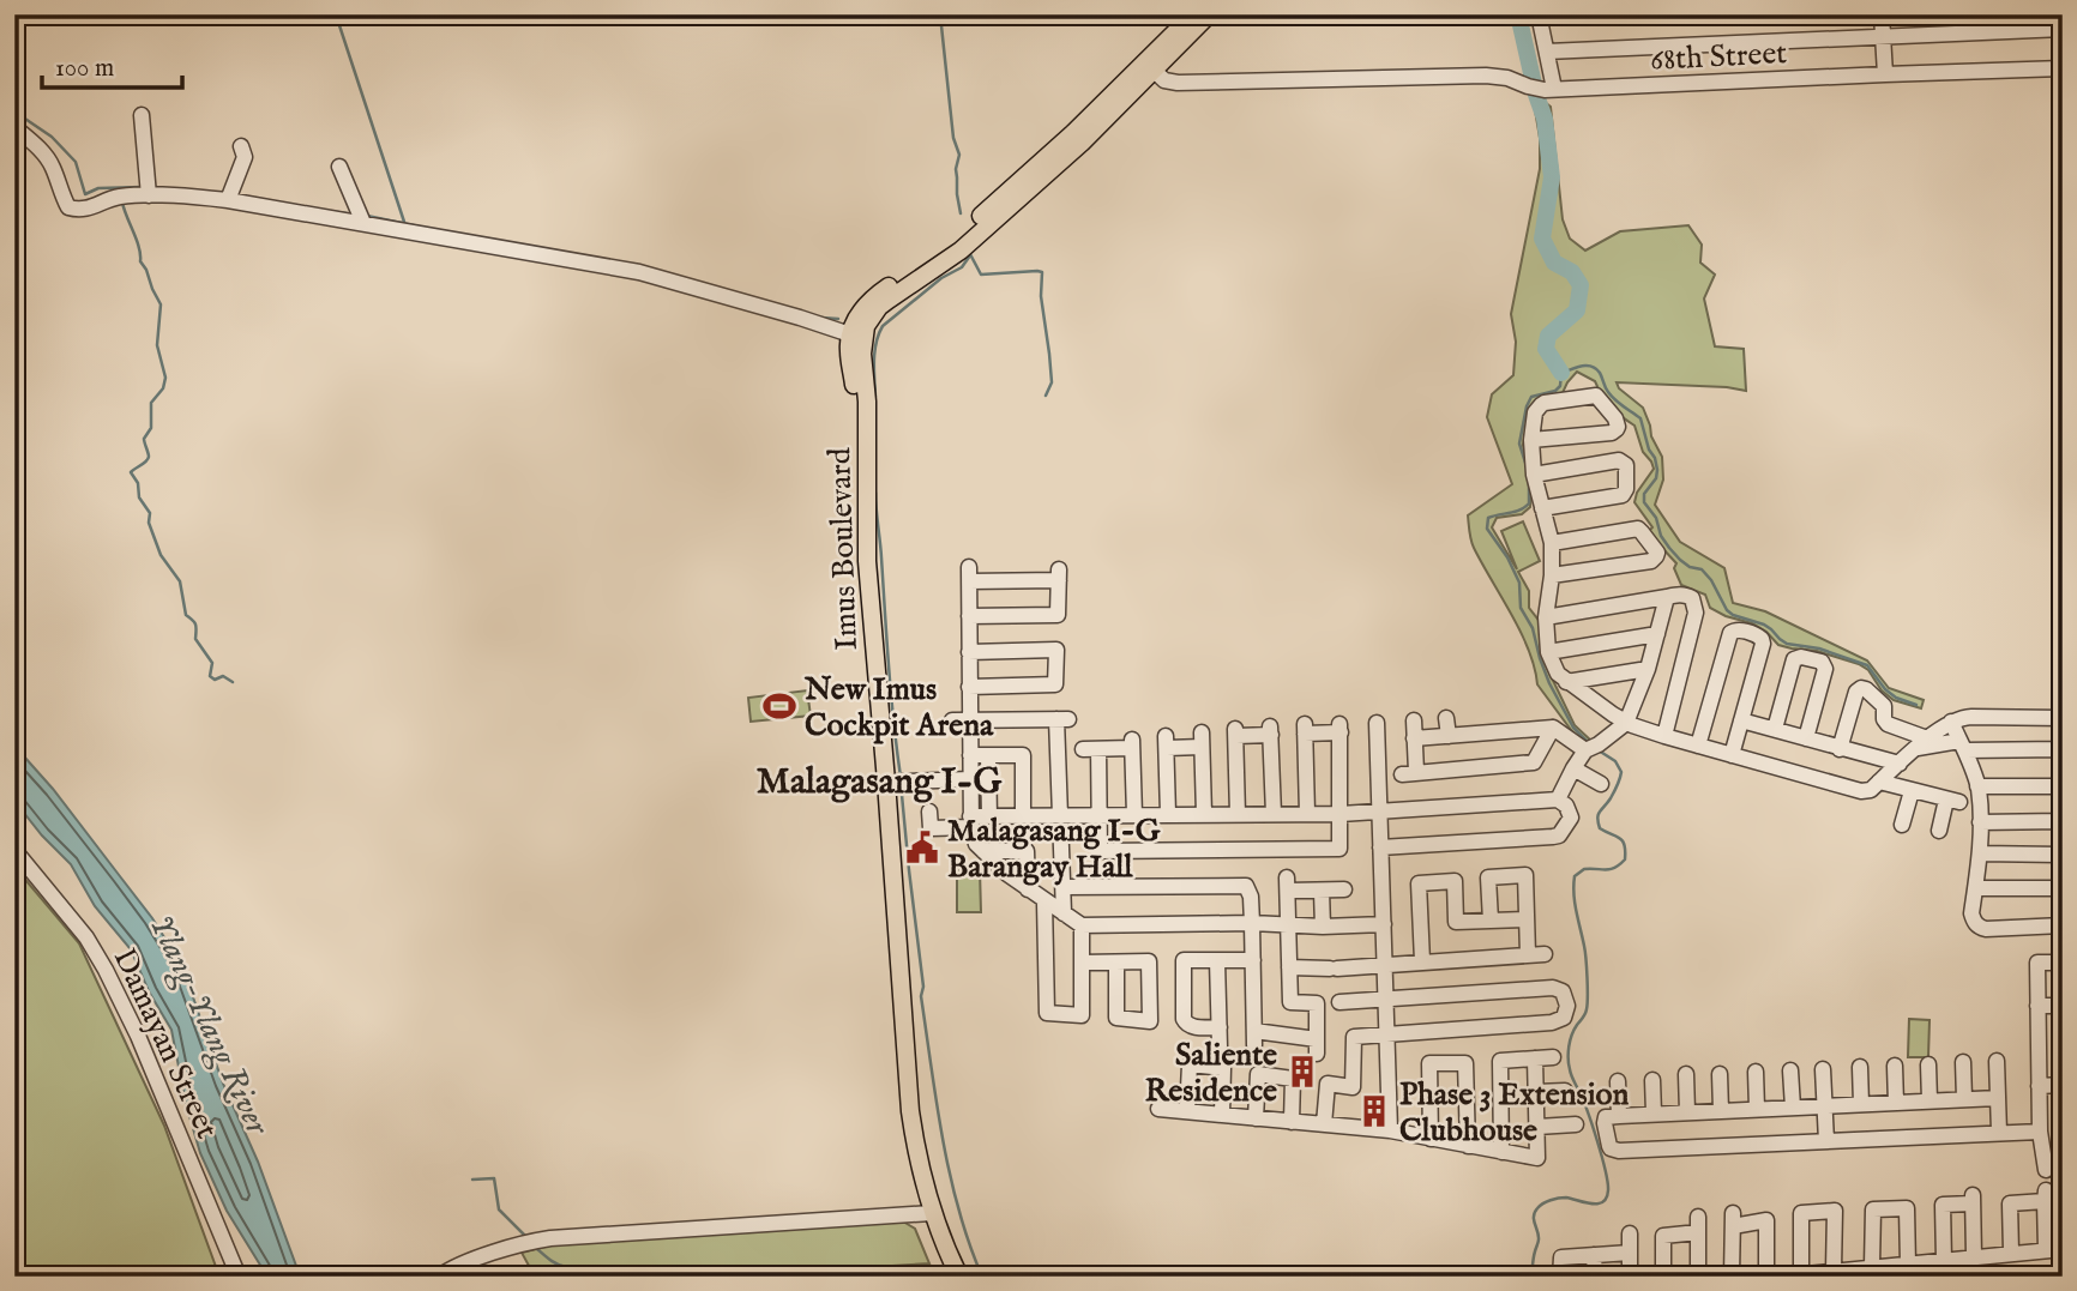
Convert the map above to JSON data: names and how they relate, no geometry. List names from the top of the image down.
{
  "streets": {
    "main road": ["Imus Boulevard"],
    "street": ["68th Street", "Damayan Street"]
  },
  "districts": ["Malagasang I-G"],
  "water": ["Ylang-Ylang River"],
  "places": {
    "sports": ["New Imus Cockpit Arena"],
    "public building": ["Malagasang I-G Barangay Hall"],
    "building": ["Saliente Residence", "Phase 3 Extension Clubhouse"]
  },
  "scale_bar": "100 m"
}
